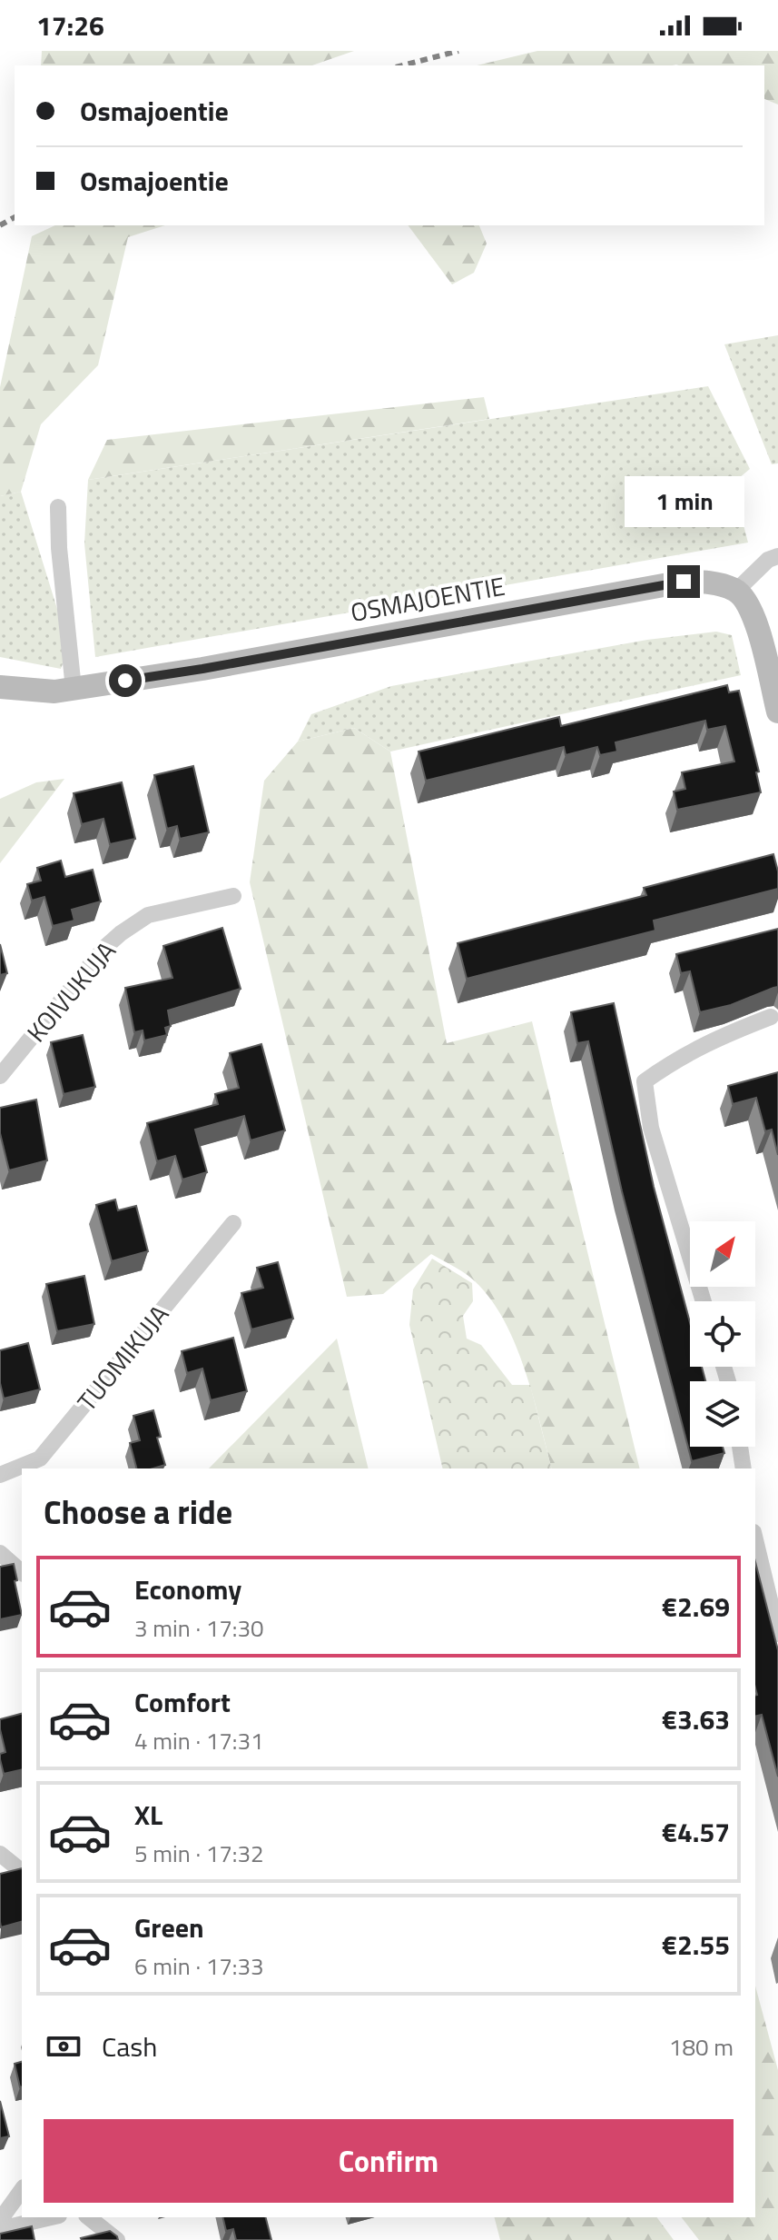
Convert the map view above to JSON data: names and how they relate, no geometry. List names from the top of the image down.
{
  "streets": {
    "street": ["OSMAJOENTIE", "KOIVUKUJA", "TUOMIKUJA"]
  },
  "north": "top right",
  "page": {
    "status": "17:26",
    "banner": ["Osmajoentie", "Osmajoentie"],
    "bubble": "1 min",
    "heading": "Choose a ride",
    "list": [
      {
        "name": "Economy",
        "note": "3 min · 17:30",
        "value": "€2.69"
      },
      {
        "name": "Comfort",
        "note": "4 min · 17:31",
        "value": "€3.63"
      },
      {
        "name": "XL",
        "note": "5 min · 17:32",
        "value": "€4.57"
      },
      {
        "name": "Green",
        "note": "6 min · 17:33",
        "value": "€2.55"
      }
    ],
    "pay": ["Cash", "180 m"],
    "buttons": "Confirm"
  }
}
